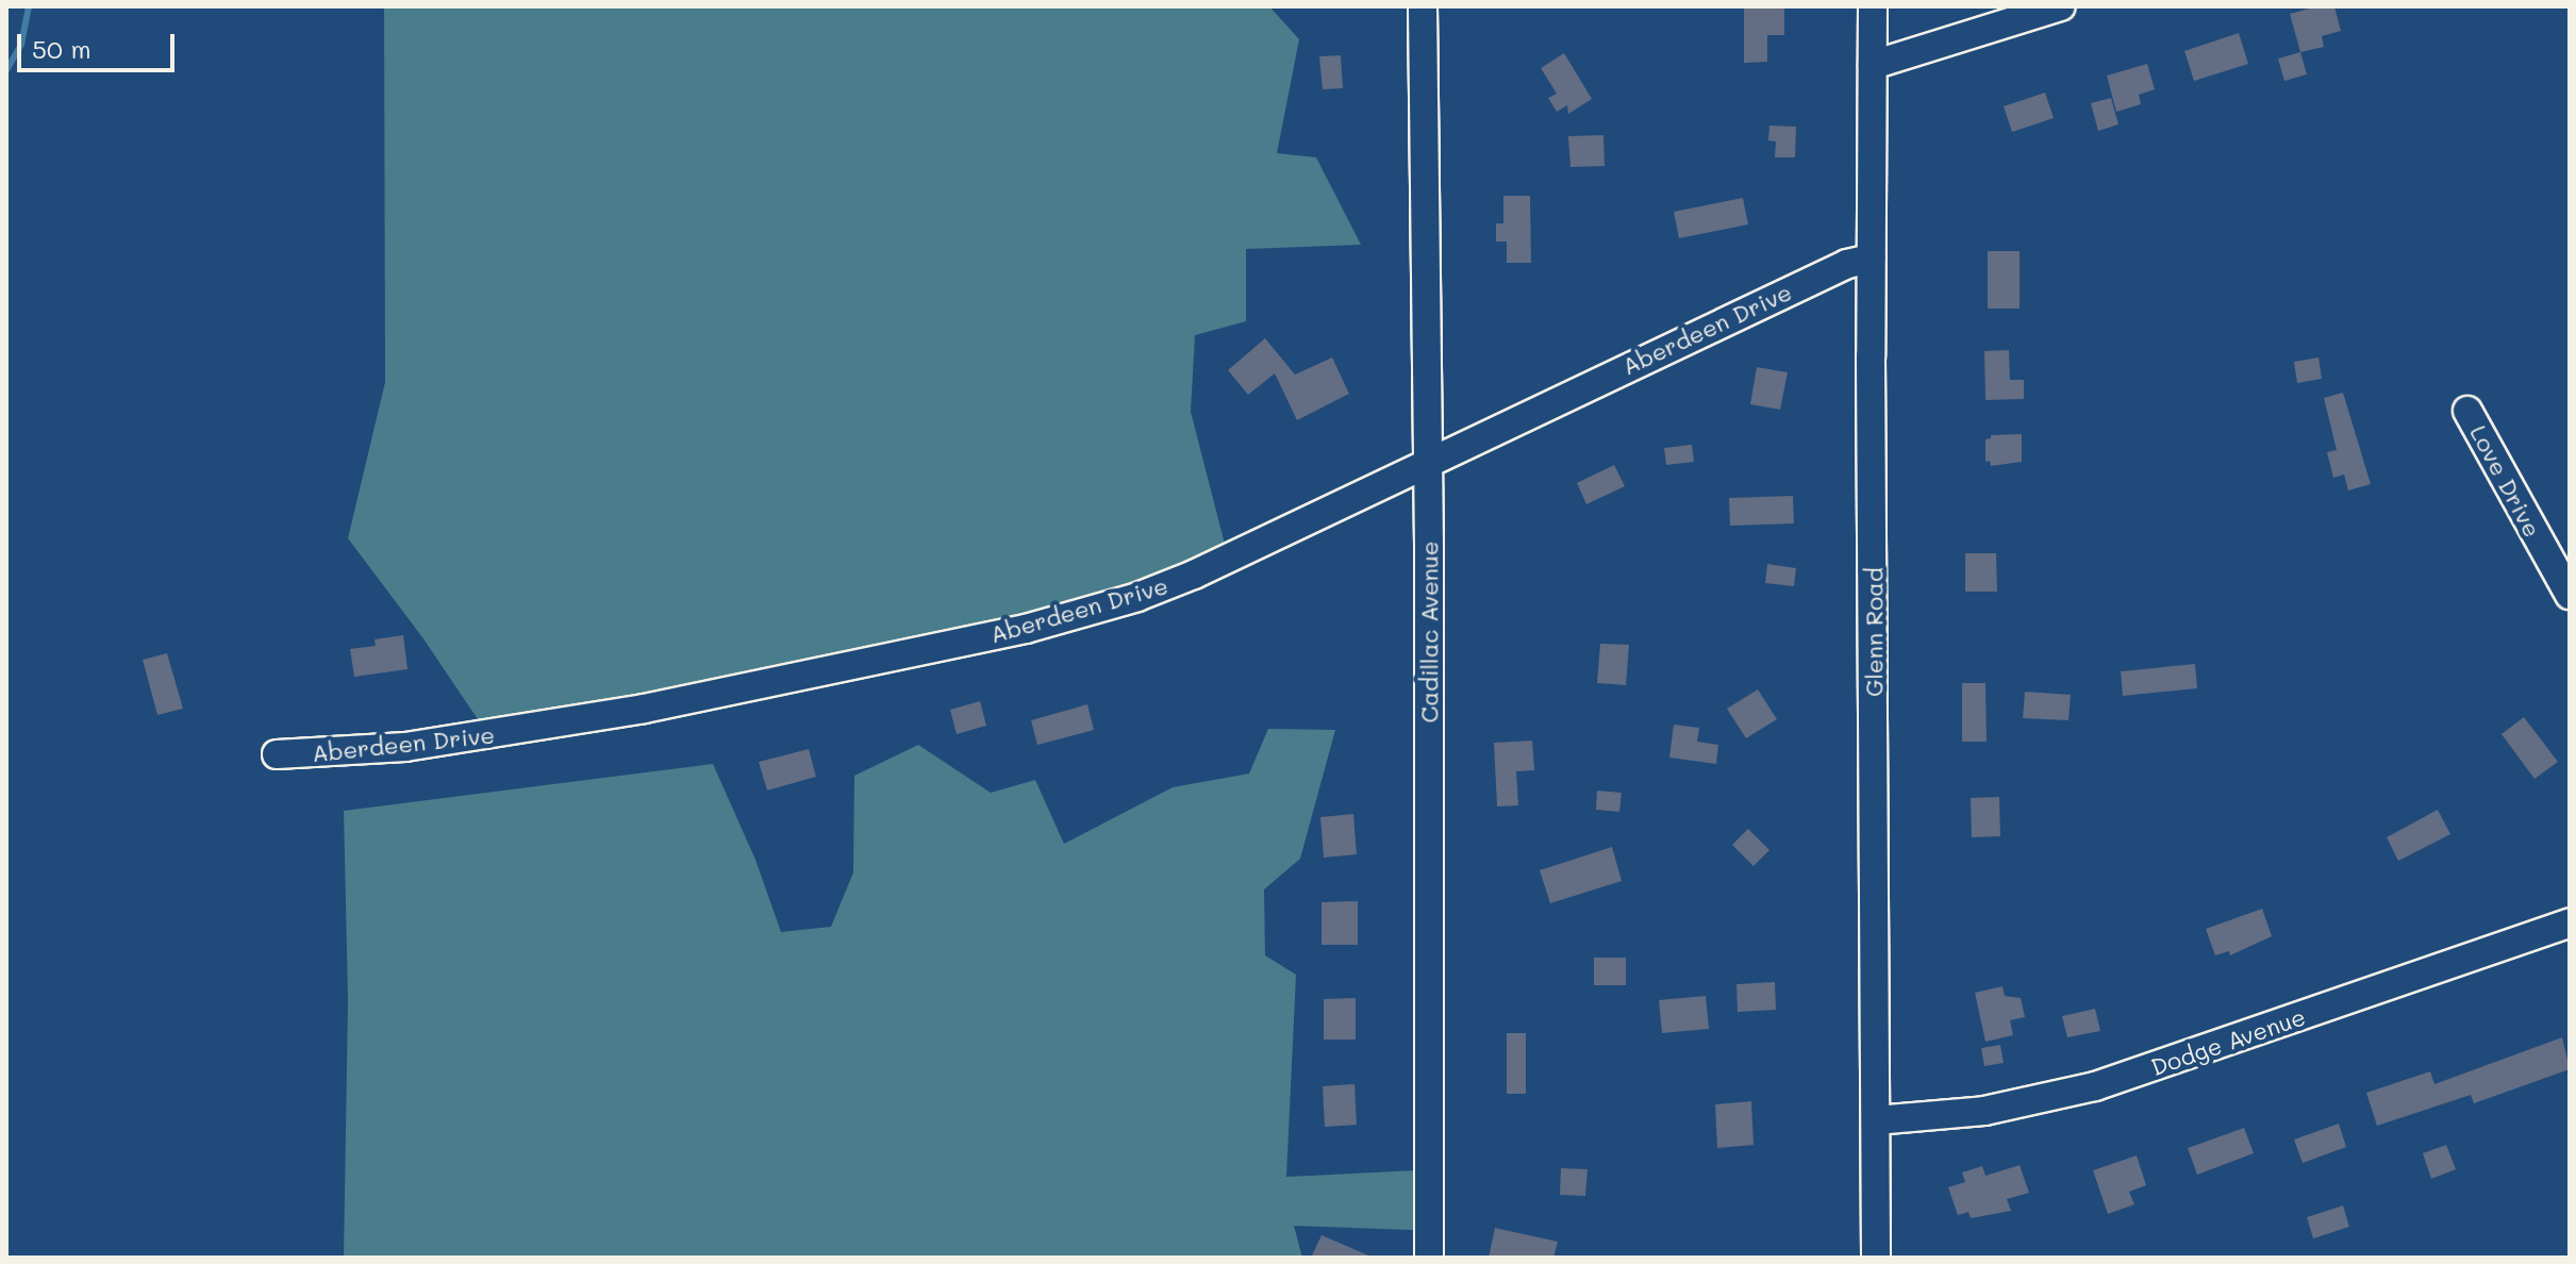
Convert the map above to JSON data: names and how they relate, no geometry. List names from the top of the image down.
{
  "streets": {
    "street": [
      "Aberdeen Drive",
      "Love Drive",
      "Cadillac Avenue",
      "Glenn Road",
      "Dodge Avenue"
    ]
  },
  "crossings": [
    ["Aberdeen Drive", "Cadillac Avenue"],
    ["Aberdeen Drive", "Glenn Road"],
    ["Glenn Road", "Dodge Avenue"]
  ],
  "scale_bar": "50 m"
}
